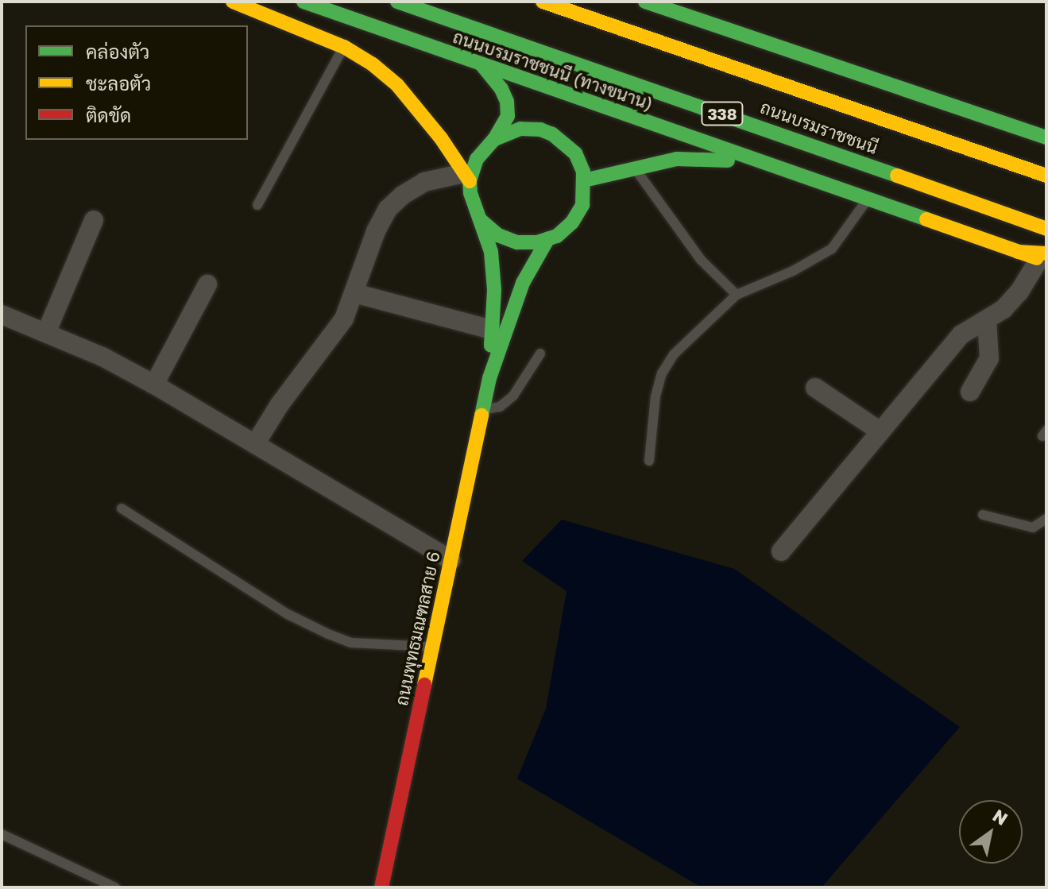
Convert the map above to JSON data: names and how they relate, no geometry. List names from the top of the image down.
{
  "streets": {
    "main road": [
      "ถนนบรมราชชนนี (ทางขนาน)",
      "338",
      "ถนนบรมราชชนนี",
      "ถนนพุทธมณฑลสาย 6"
    ]
  },
  "legend": ["คล่องตัว", "ชะลอตัว", "ติดขัด"],
  "north": "top right"
}
